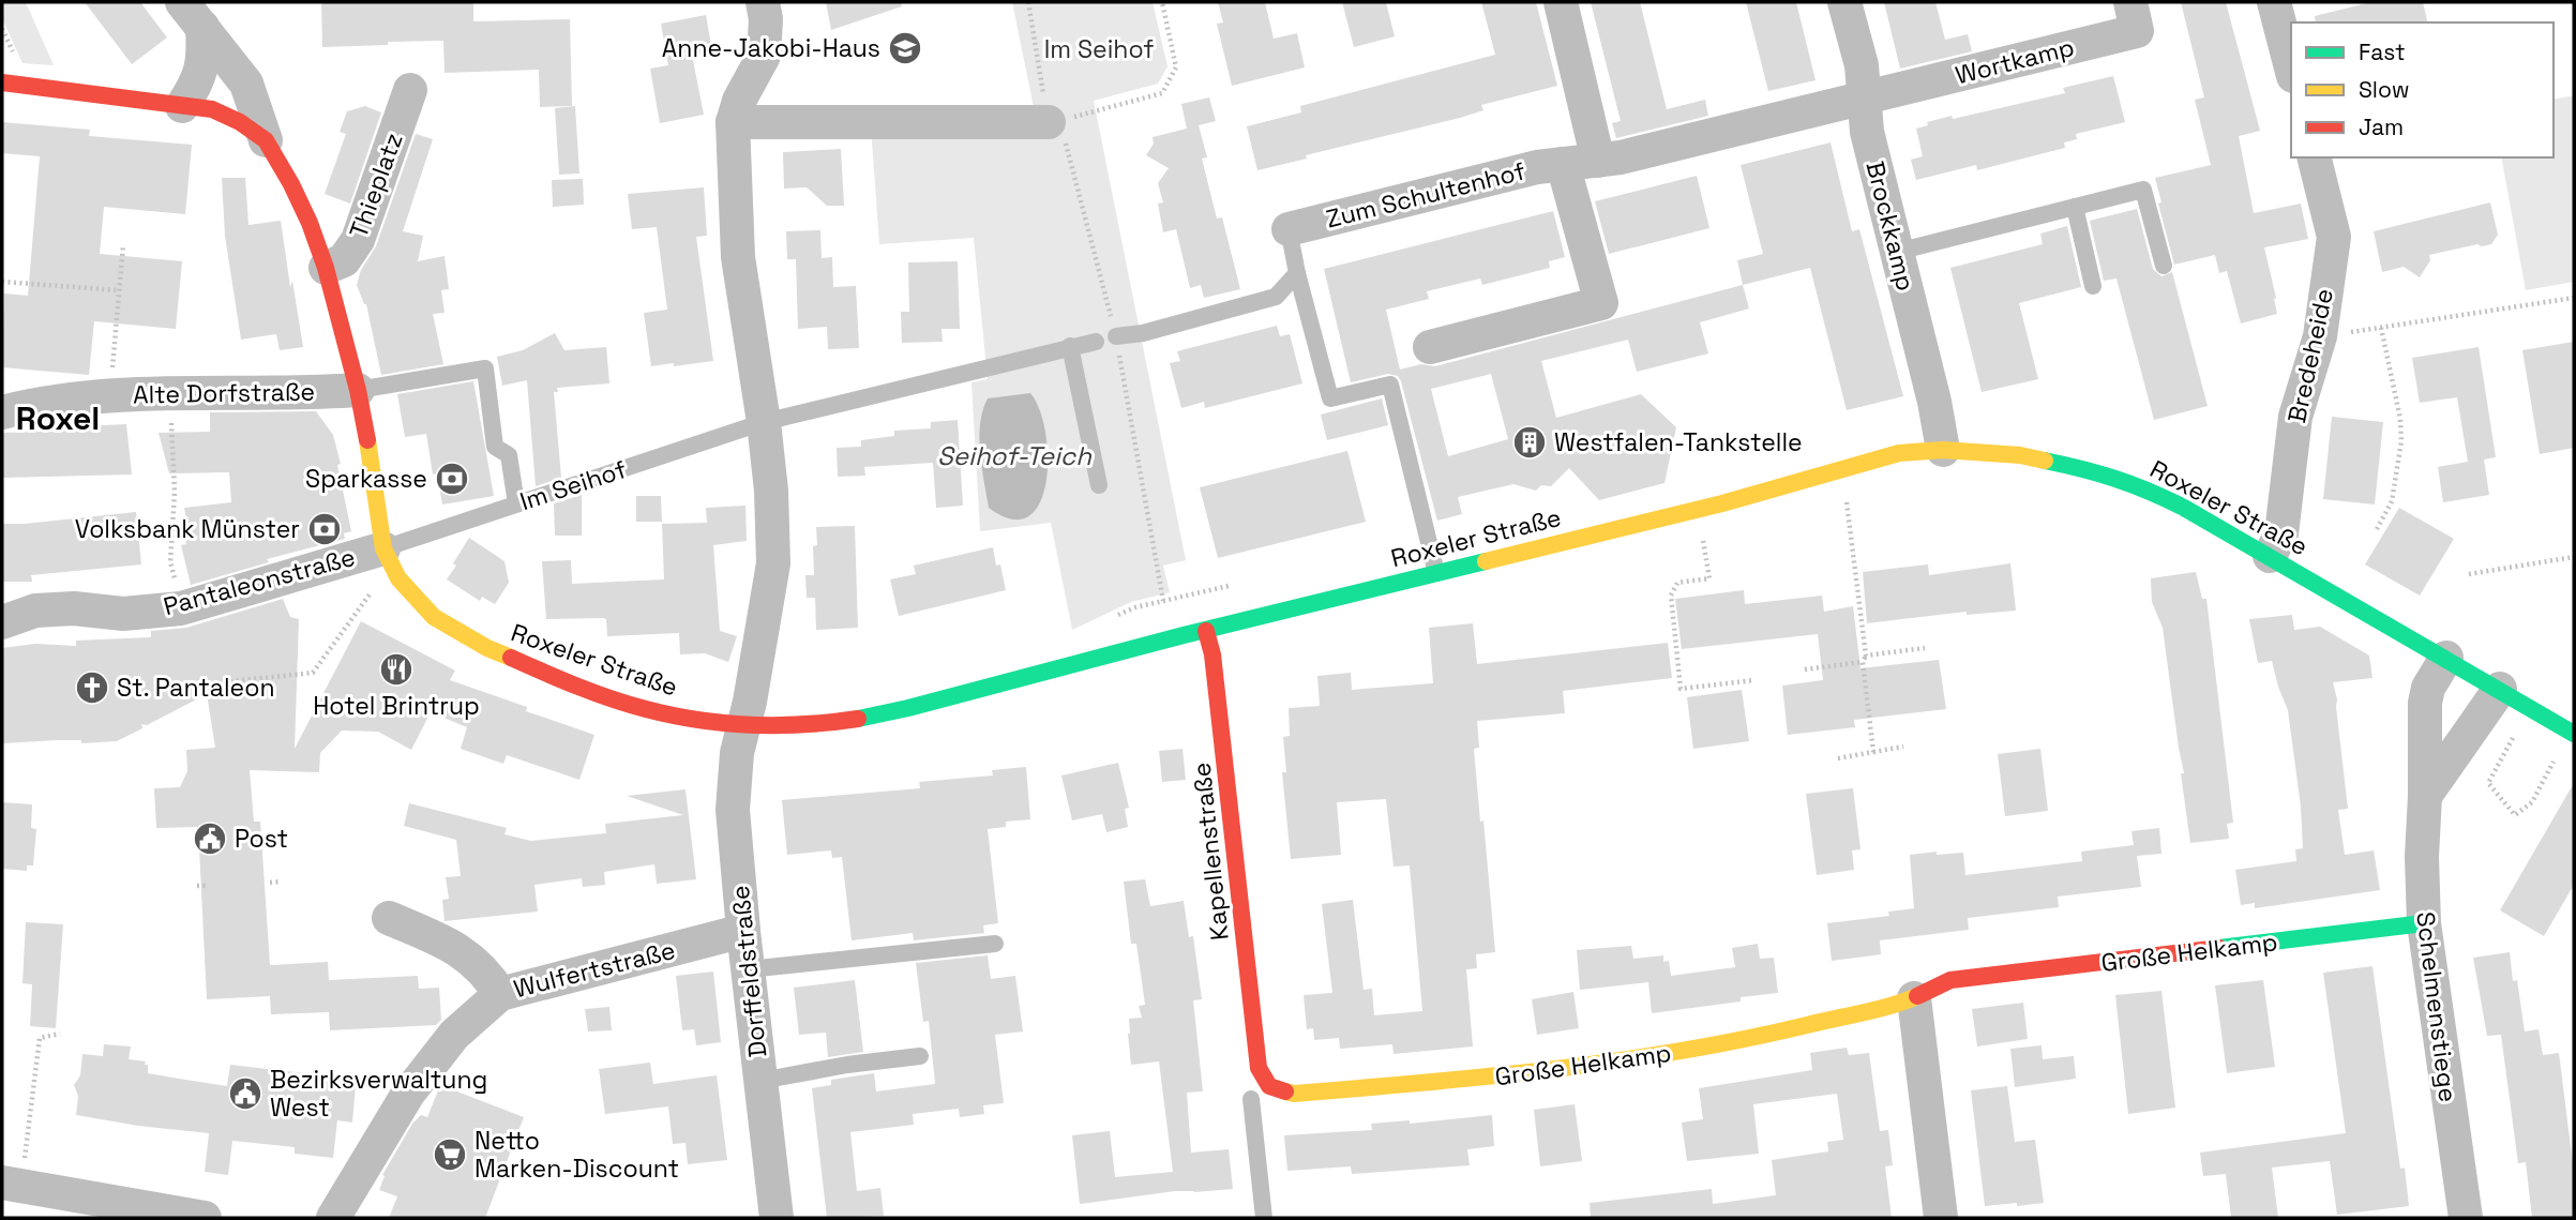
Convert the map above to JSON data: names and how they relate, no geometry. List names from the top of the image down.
{
  "streets": {
    "main road": ["Roxeler Straße", "Kapellenstraße", "Große Helkamp"],
    "street": [
      "Wortkamp",
      "Thieplatz",
      "Zum Schultenhof",
      "Brockkamp",
      "Bredeheide",
      "Alte Dorfstraße",
      "Pantaleonstraße",
      "Wulfertstraße",
      "Dorffeldstraße",
      "Schelmenstiege"
    ],
    "lane": ["Im Seihof"]
  },
  "crossings": [
    ["Wortkamp", "Zum Schultenhof"],
    ["Wortkamp", "Brockkamp"],
    ["Zum Schultenhof", "Brockkamp"],
    ["Brockkamp", "Roxeler Straße"],
    ["Bredeheide", "Roxeler Straße"],
    ["Im Seihof", "Roxeler Straße"],
    ["Im Seihof", "Pantaleonstraße"],
    ["Roxeler Straße", "Pantaleonstraße"],
    ["Roxeler Straße", "Kapellenstraße"],
    ["Roxeler Straße", "Dorffeldstraße"],
    ["Roxeler Straße", "Schelmenstiege"],
    ["Kapellenstraße", "Große Helkamp"],
    ["Große Helkamp", "Schelmenstiege"],
    ["Wulfertstraße", "Dorffeldstraße"]
  ],
  "districts": ["Roxel"],
  "water": ["Seihof-Teich"],
  "parks": ["Im Seihof"],
  "places": {
    "school or university": ["Anne-Jakobi-Haus"],
    "building": ["Westfalen-Tankstelle"],
    "bank": ["Sparkasse", "Volksbank Münster"],
    "restaurant": ["Hotel Brintrup"],
    "church": ["St. Pantaleon"],
    "public building": ["Post", "Bezirksverwaltung West"],
    "supermarket": ["Netto Marken-Discount"]
  },
  "legend": ["Fast", "Slow", "Jam"]
}
